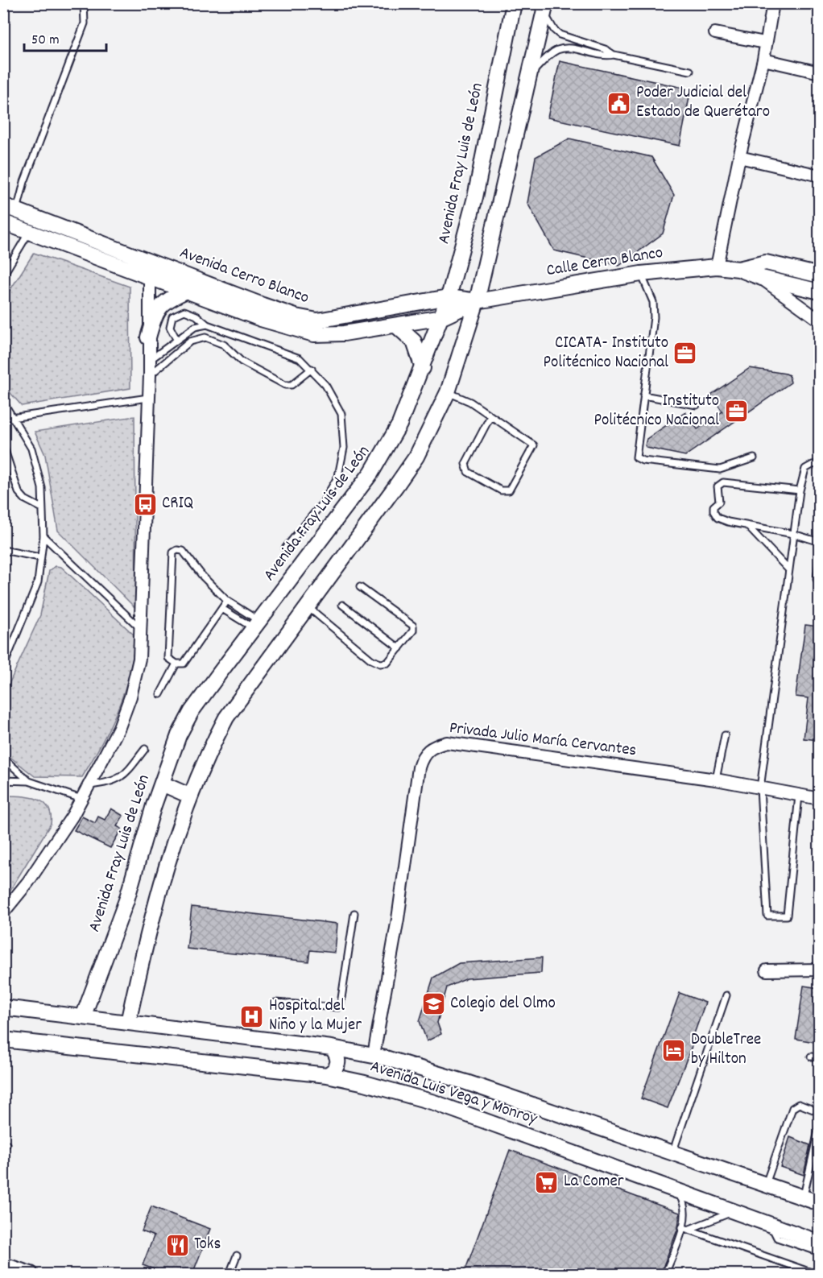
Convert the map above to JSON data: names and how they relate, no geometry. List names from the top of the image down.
{
  "streets": {
    "main road": [
      "Avenida Fray Luis de León",
      "Calle Cerro Blanco",
      "Avenida Cerro Blanco",
      "Avenida Luis Vega y Monroy"
    ],
    "street": ["Privada Julio María Cervantes"]
  },
  "crossings": [
    ["Avenida Fray Luis de León", "Avenida Cerro Blanco"],
    ["Avenida Fray Luis de León", "Avenida Luis Vega y Monroy"],
    ["Calle Cerro Blanco", "Avenida Cerro Blanco"],
    ["Privada Julio María Cervantes", "Avenida Luis Vega y Monroy"]
  ],
  "places": {
    "public building": ["Poder Judicial del Estado de Querétaro"],
    "office": ["CICATA- Instituto Politécnico Nacional", "Instituto Politécnico Nacional"],
    "bus stop": ["CRIQ"],
    "school or university": ["Colegio del Olmo"],
    "hospital": ["Hospital del Niño y la Mujer"],
    "hotel": ["DoubleTree by Hilton"],
    "supermarket": ["La Comer"],
    "restaurant": ["Toks"]
  },
  "scale_bar": "50 m"
}
